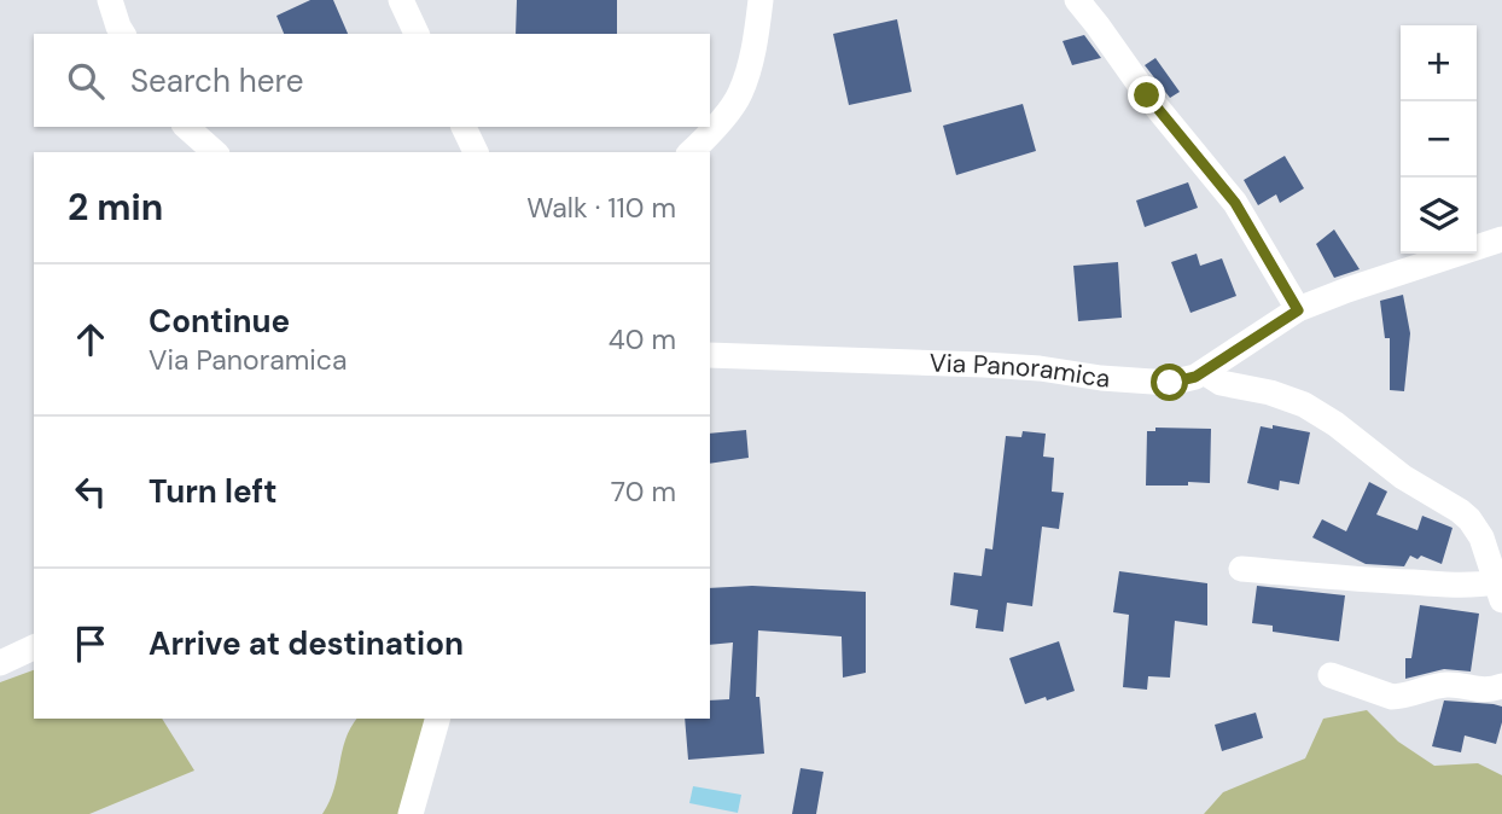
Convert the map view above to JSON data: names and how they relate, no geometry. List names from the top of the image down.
{
  "streets": {
    "street": ["Via Panoramica"]
  },
  "page": {
    "map_buttons": ["+", "−"],
    "search": "Search here",
    "heading": ["2 min", "Walk · 110 m"],
    "list": [
      ["Continue", "Via Panoramica", "40 m"],
      ["Turn left", "70 m"],
      "Arrive at destination"
    ]
  }
}
